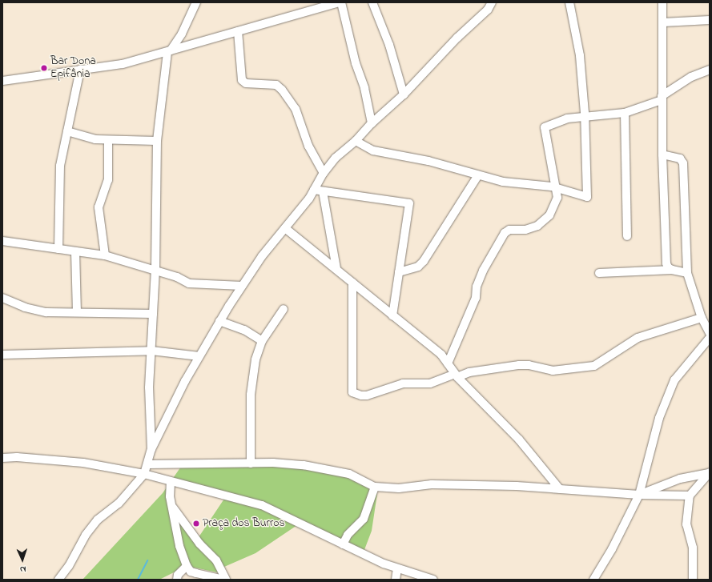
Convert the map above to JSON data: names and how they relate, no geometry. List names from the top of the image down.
{
  "places": ["Bar Dona Epifânia", "Praça dos Burros"],
  "north": "bottom"
}
